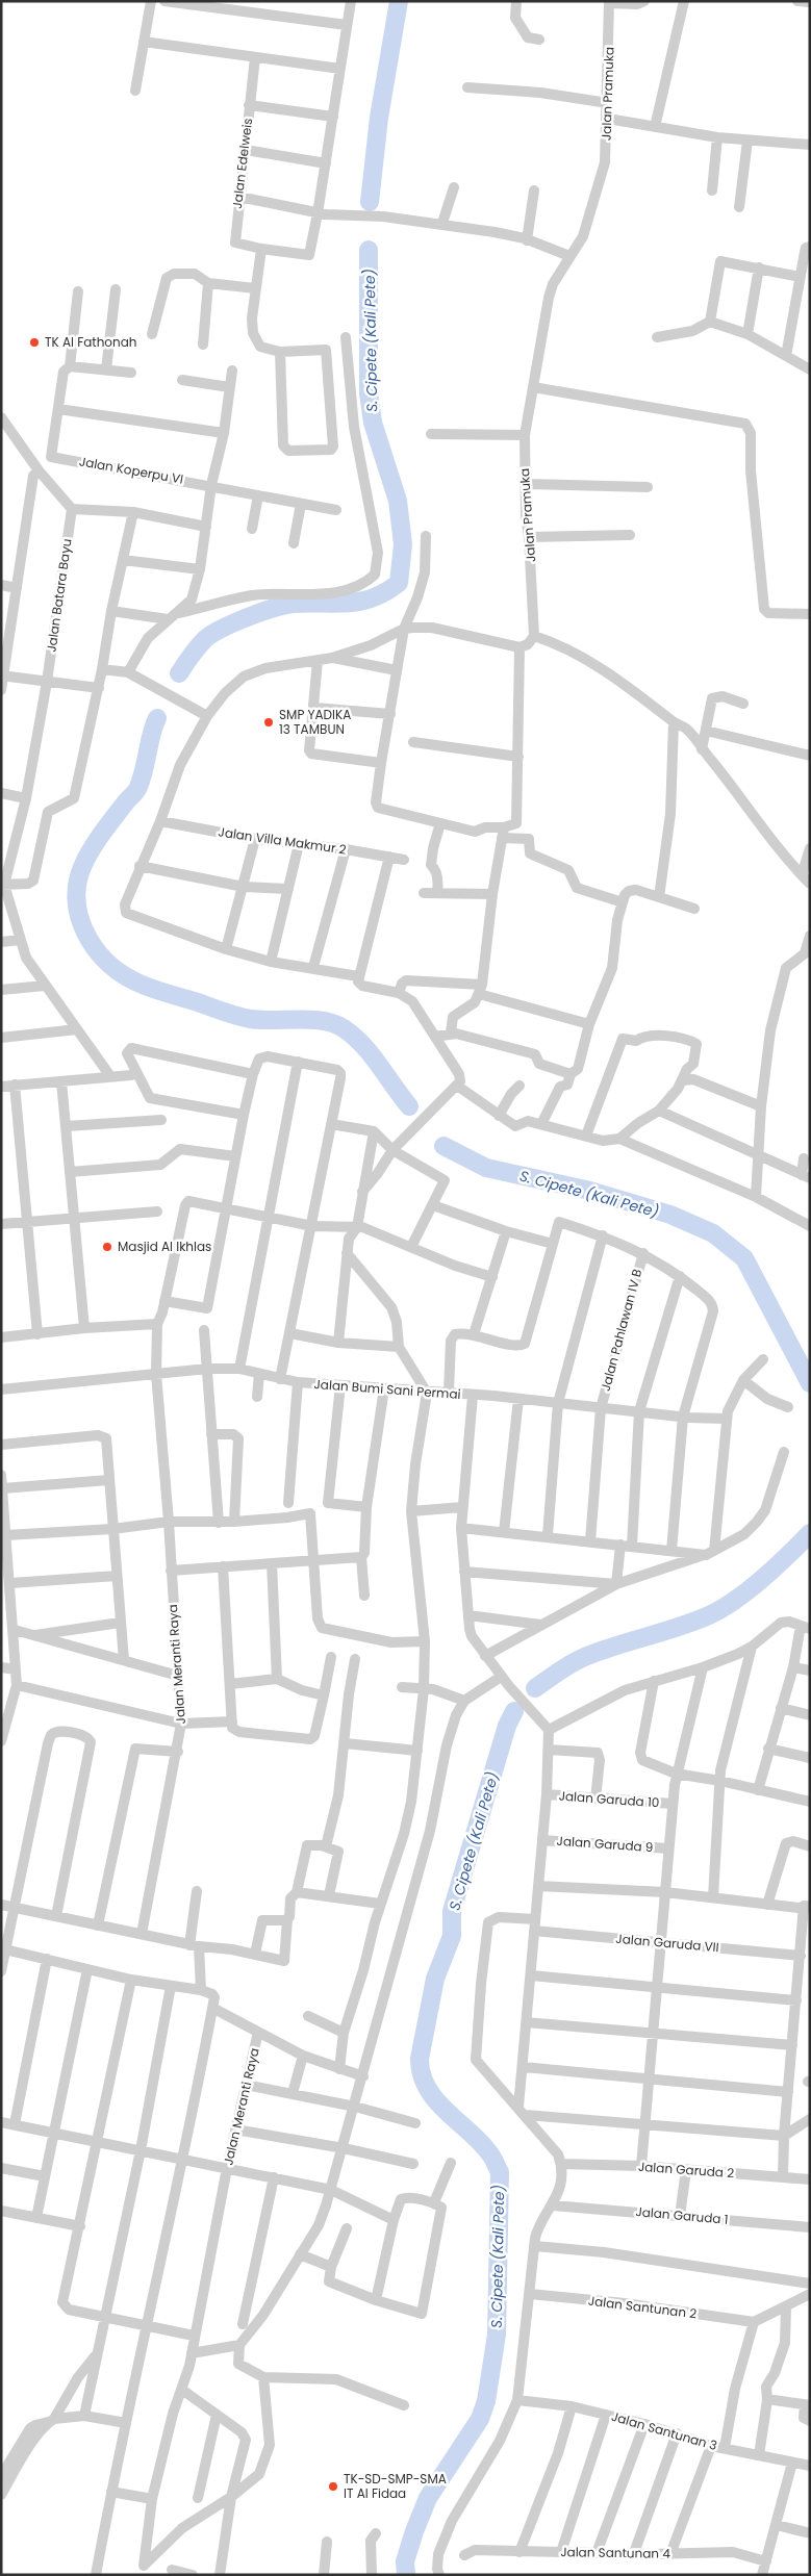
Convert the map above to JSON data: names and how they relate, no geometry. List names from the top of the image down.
{
  "streets": {
    "street": [
      "Jalan Pramuka",
      "Jalan Edelweis",
      "Jalan Koperpu VI",
      "Jalan Batara Bayu",
      "Jalan Villa Makmur 2",
      "Jalan Pahlawan IV B",
      "Jalan Bumi Sani Permai",
      "Jalan Meranti Raya",
      "Jalan Garuda 10",
      "Jalan Garuda 9",
      "Jalan Garuda VII",
      "Jalan Garuda 2",
      "Jalan Garuda 1",
      "Jalan Santunan 2",
      "Jalan Santunan 3",
      "Jalan Santunan 4"
    ]
  },
  "crossings": [
    ["Jalan Bumi Sani Permai", "Jalan Meranti Raya"]
  ],
  "water": ["S. Cipete (Kali Pete)"],
  "places": [
    "TK Al Fathonah",
    "SMP YADIKA 13 TAMBUN",
    "Masjid Al Ikhlas",
    "TK-SD-SMP-SMA IT Al Fidaa"
  ]
}
